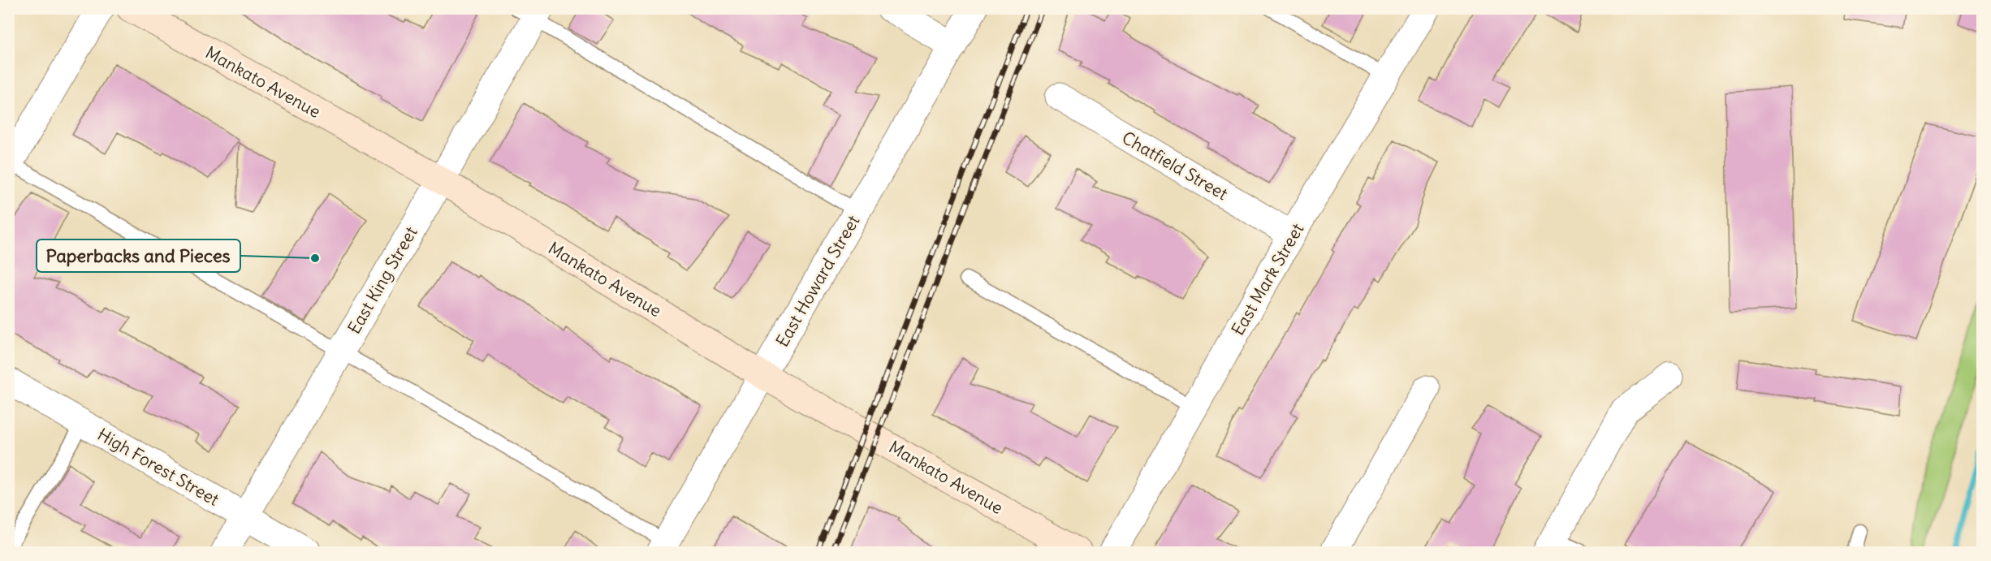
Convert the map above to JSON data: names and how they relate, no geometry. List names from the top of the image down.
{
  "streets": {
    "main road": ["Mankato Avenue"],
    "street": [
      "Chatfield Street",
      "East Mark Street",
      "East King Street",
      "East Howard Street",
      "High Forest Street"
    ]
  },
  "crossings": [
    ["Mankato Avenue", "East King Street"],
    ["Mankato Avenue", "East Howard Street"],
    ["Chatfield Street", "East Mark Street"],
    ["East King Street", "High Forest Street"]
  ],
  "places": ["Paperbacks and Pieces"]
}
